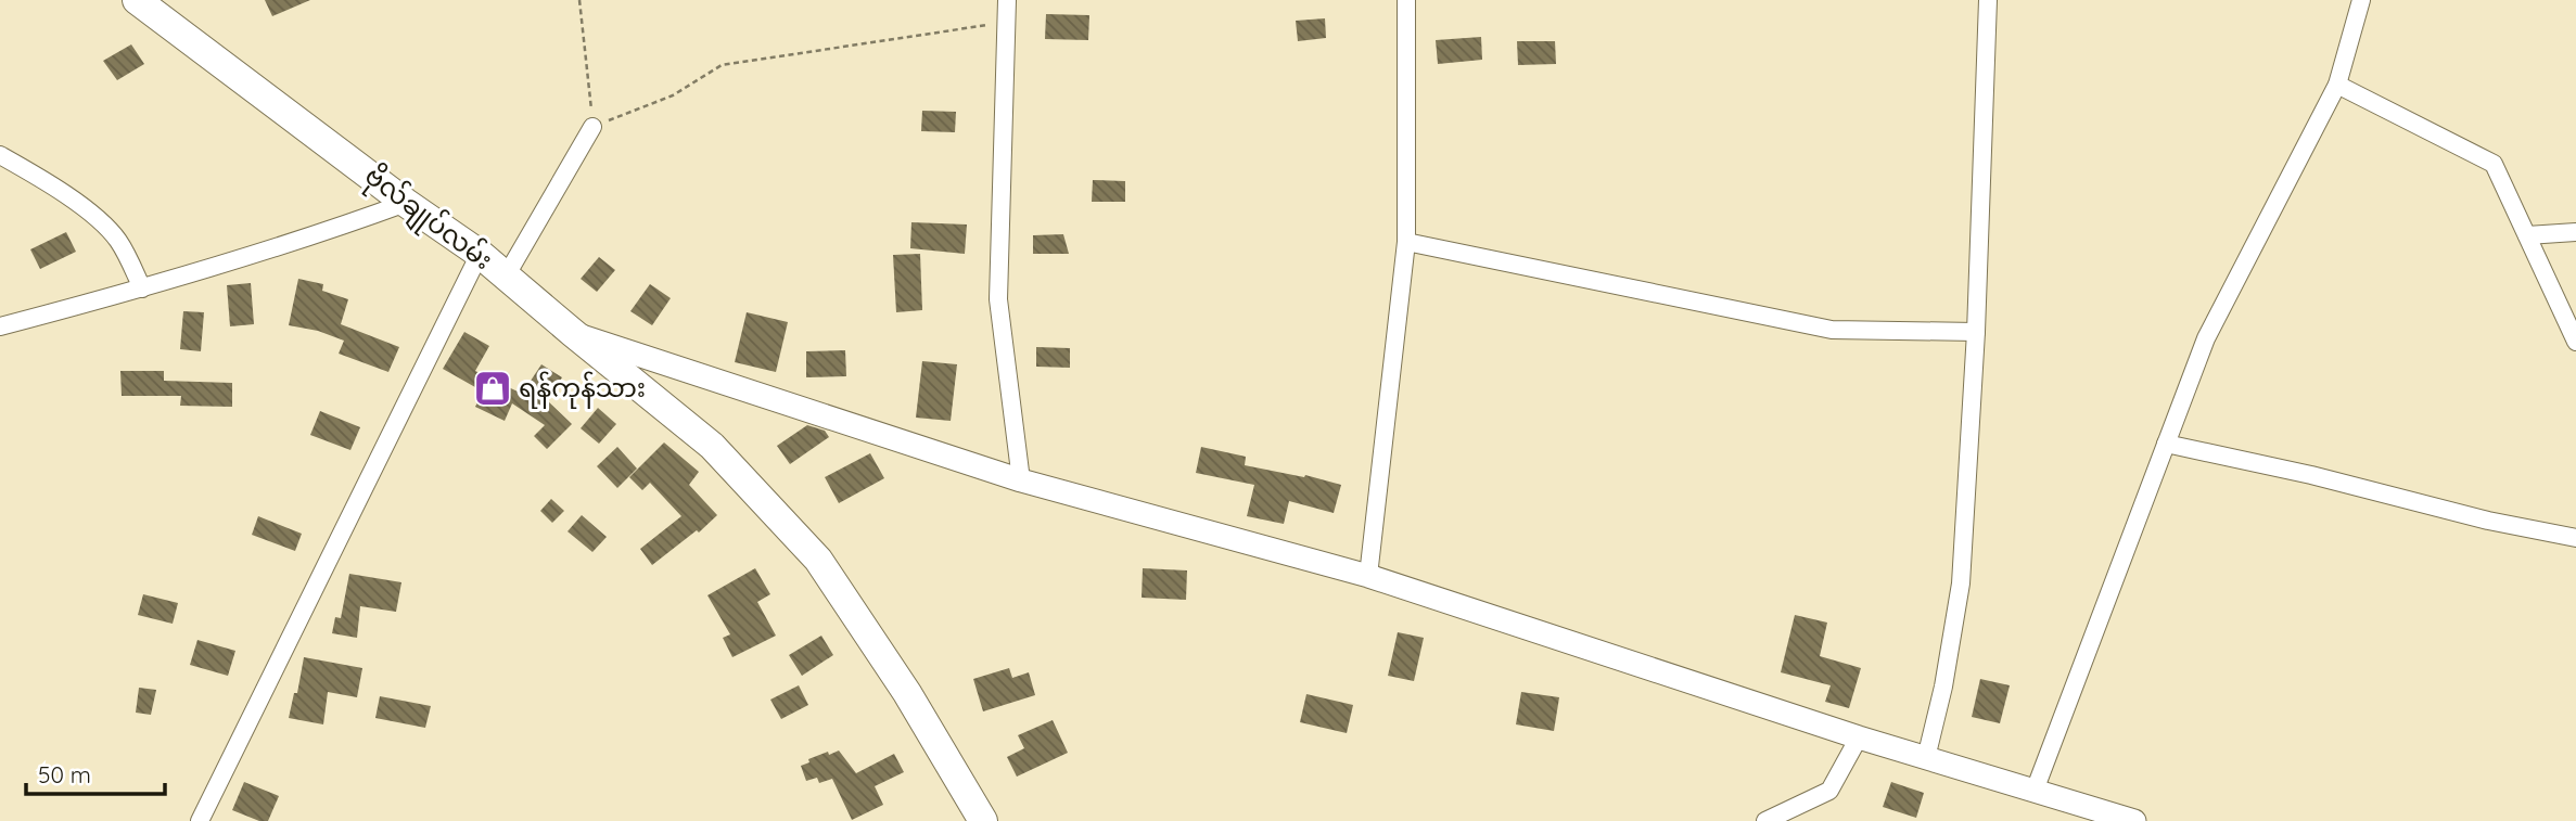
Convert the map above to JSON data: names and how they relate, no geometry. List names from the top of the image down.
{
  "streets": {
    "main road": ["ဗိုလ်ချုပ်လမ်း"]
  },
  "places": {
    "shop": ["ရန်ကုန်သား"]
  },
  "scale_bar": "50 m"
}
